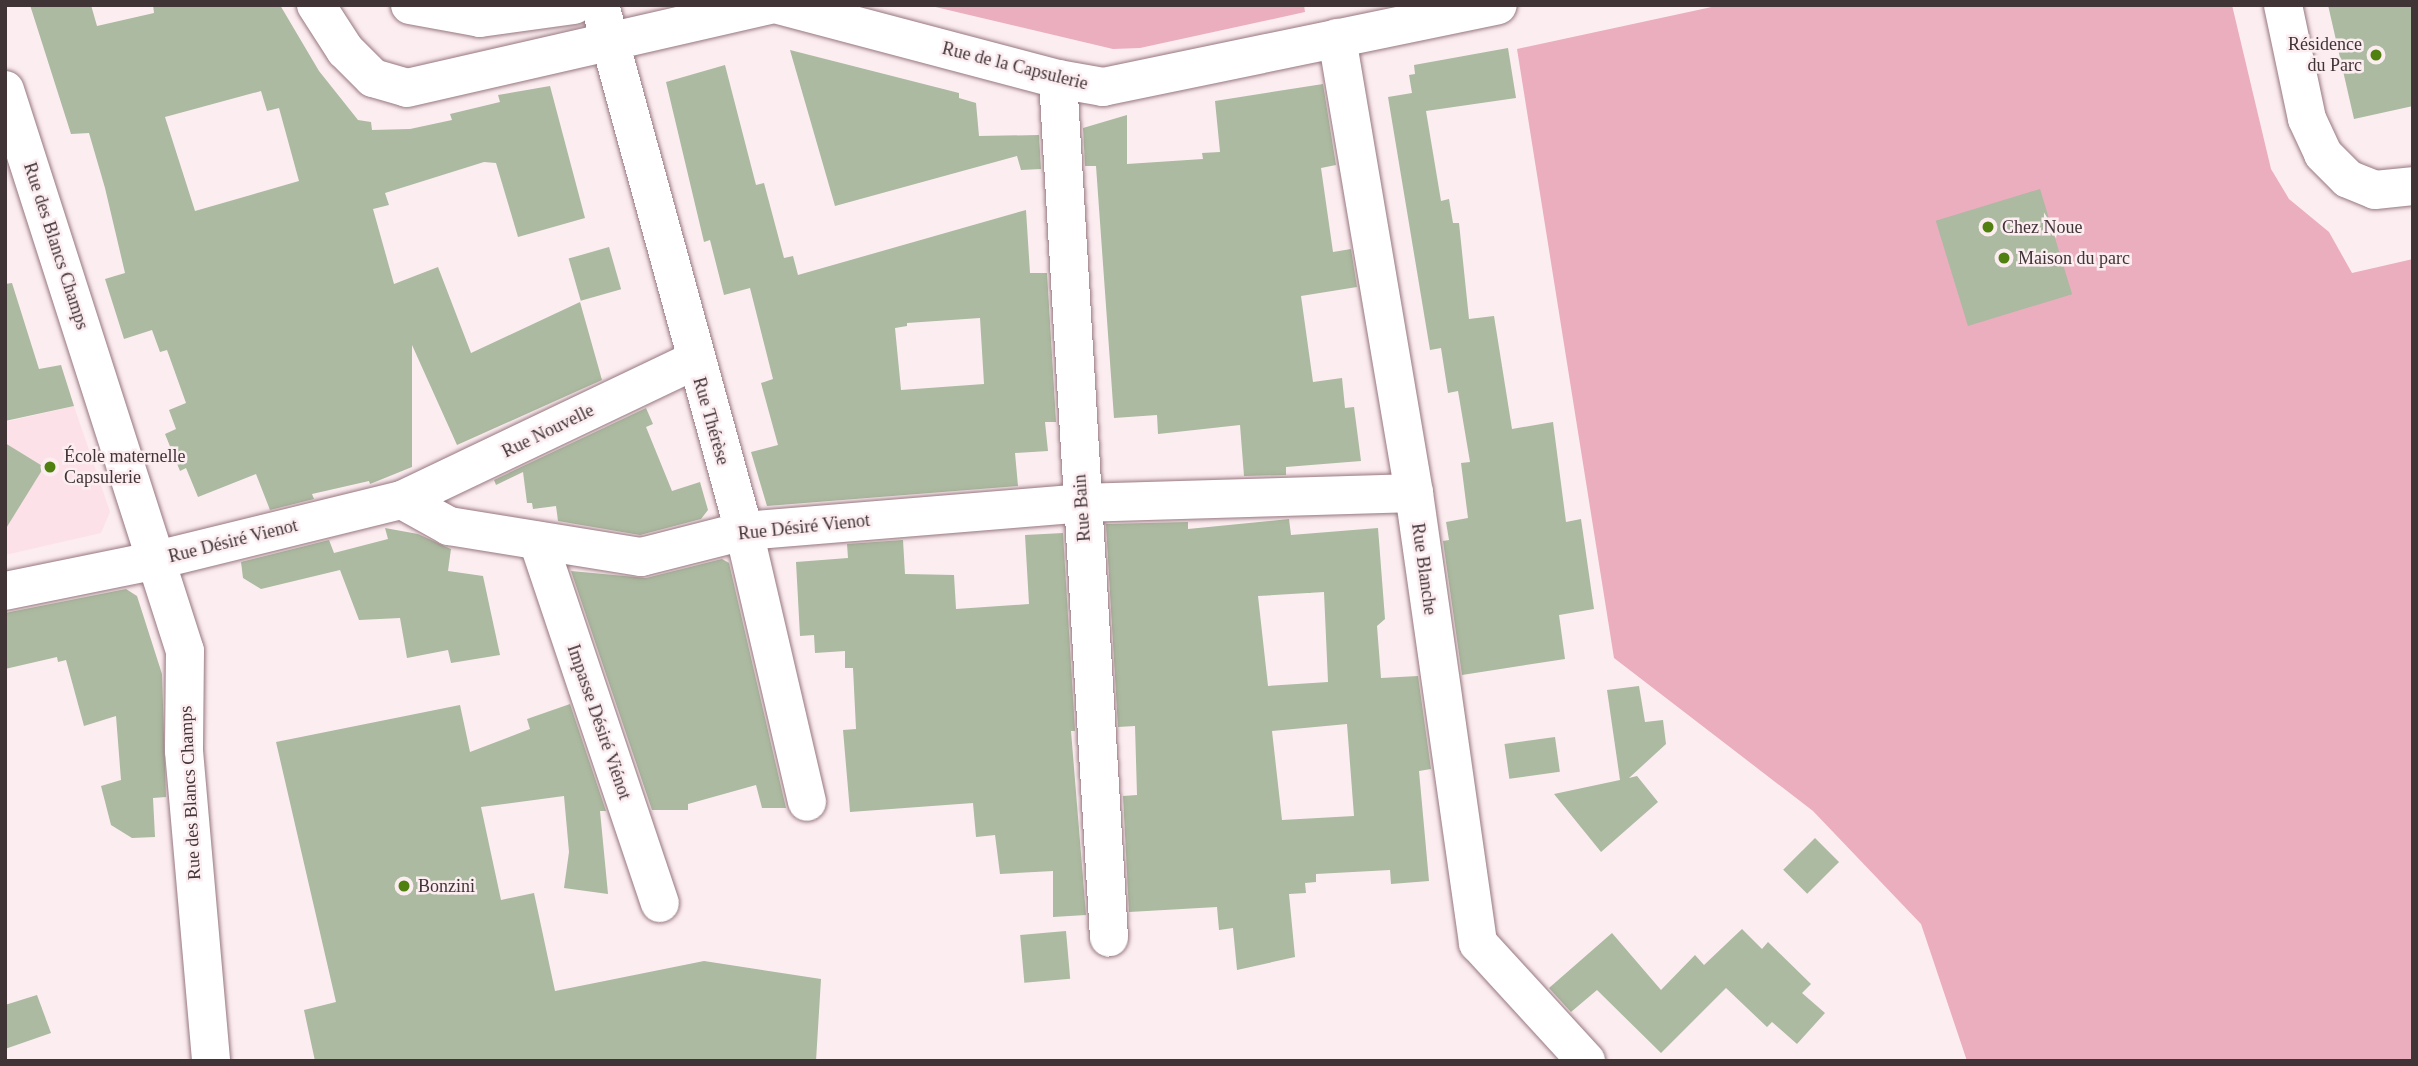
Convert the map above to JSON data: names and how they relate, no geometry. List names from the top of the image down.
{
  "streets": {
    "street": [
      "Rue de la Capsulerie",
      "Rue des Blancs Champs",
      "Rue Thérèse",
      "Rue Nouvelle",
      "Rue Bain",
      "Rue Désiré Vienot",
      "Rue Blanche",
      "Impasse Désiré Viénot"
    ]
  },
  "crossings": [
    ["Rue de la Capsulerie", "Rue Bain"],
    ["Rue de la Capsulerie", "Rue Blanche"],
    ["Rue des Blancs Champs", "Rue Désiré Vienot"],
    ["Rue Thérèse", "Rue Nouvelle"],
    ["Rue Thérèse", "Rue Désiré Vienot"],
    ["Rue Nouvelle", "Rue Désiré Vienot"],
    ["Rue Bain", "Rue Désiré Vienot"],
    ["Rue Désiré Vienot", "Rue Blanche"],
    ["Rue Désiré Vienot", "Impasse Désiré Viénot"]
  ],
  "places": [
    "Résidence du Parc",
    "Chez Noue",
    "Maison du parc",
    "École maternelle Capsulerie",
    "Bonzini"
  ]
}
